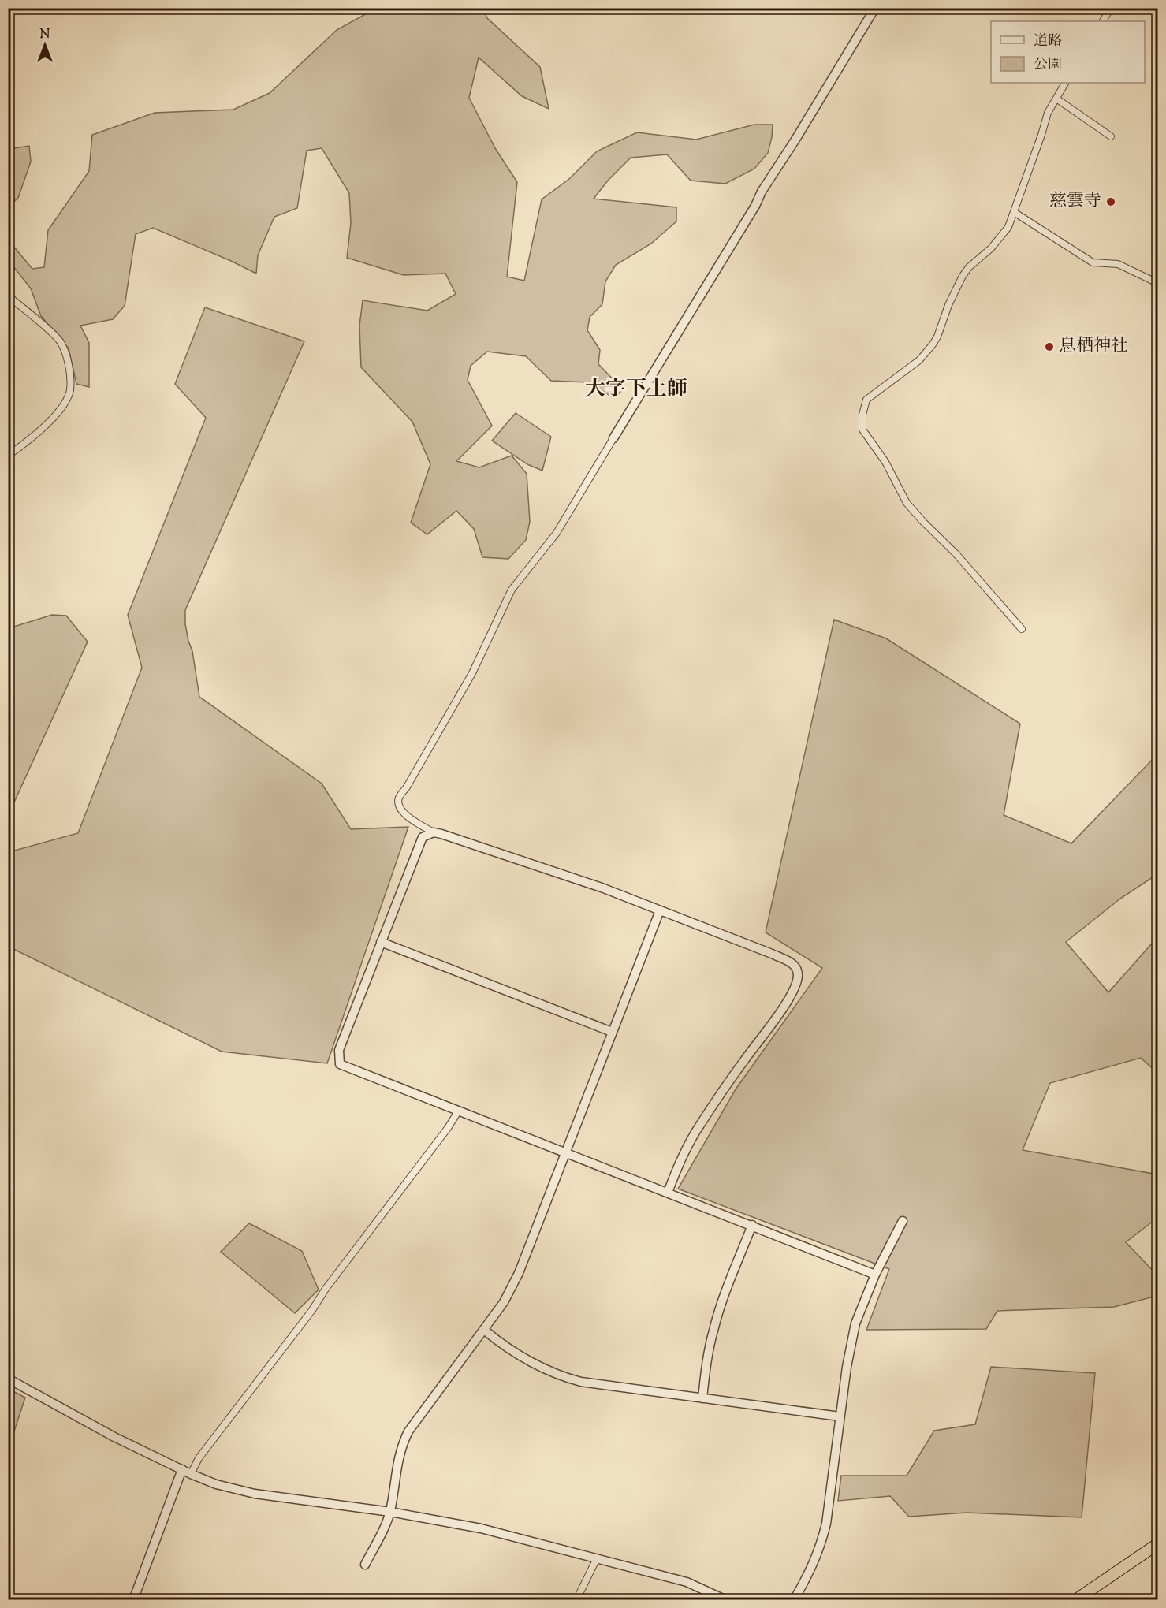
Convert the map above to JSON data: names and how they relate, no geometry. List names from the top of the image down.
{
  "districts": ["大字下土師"],
  "places": ["慈雲寺", "息栖神社"],
  "legend": ["道路", "公園"],
  "north": "top"
}
